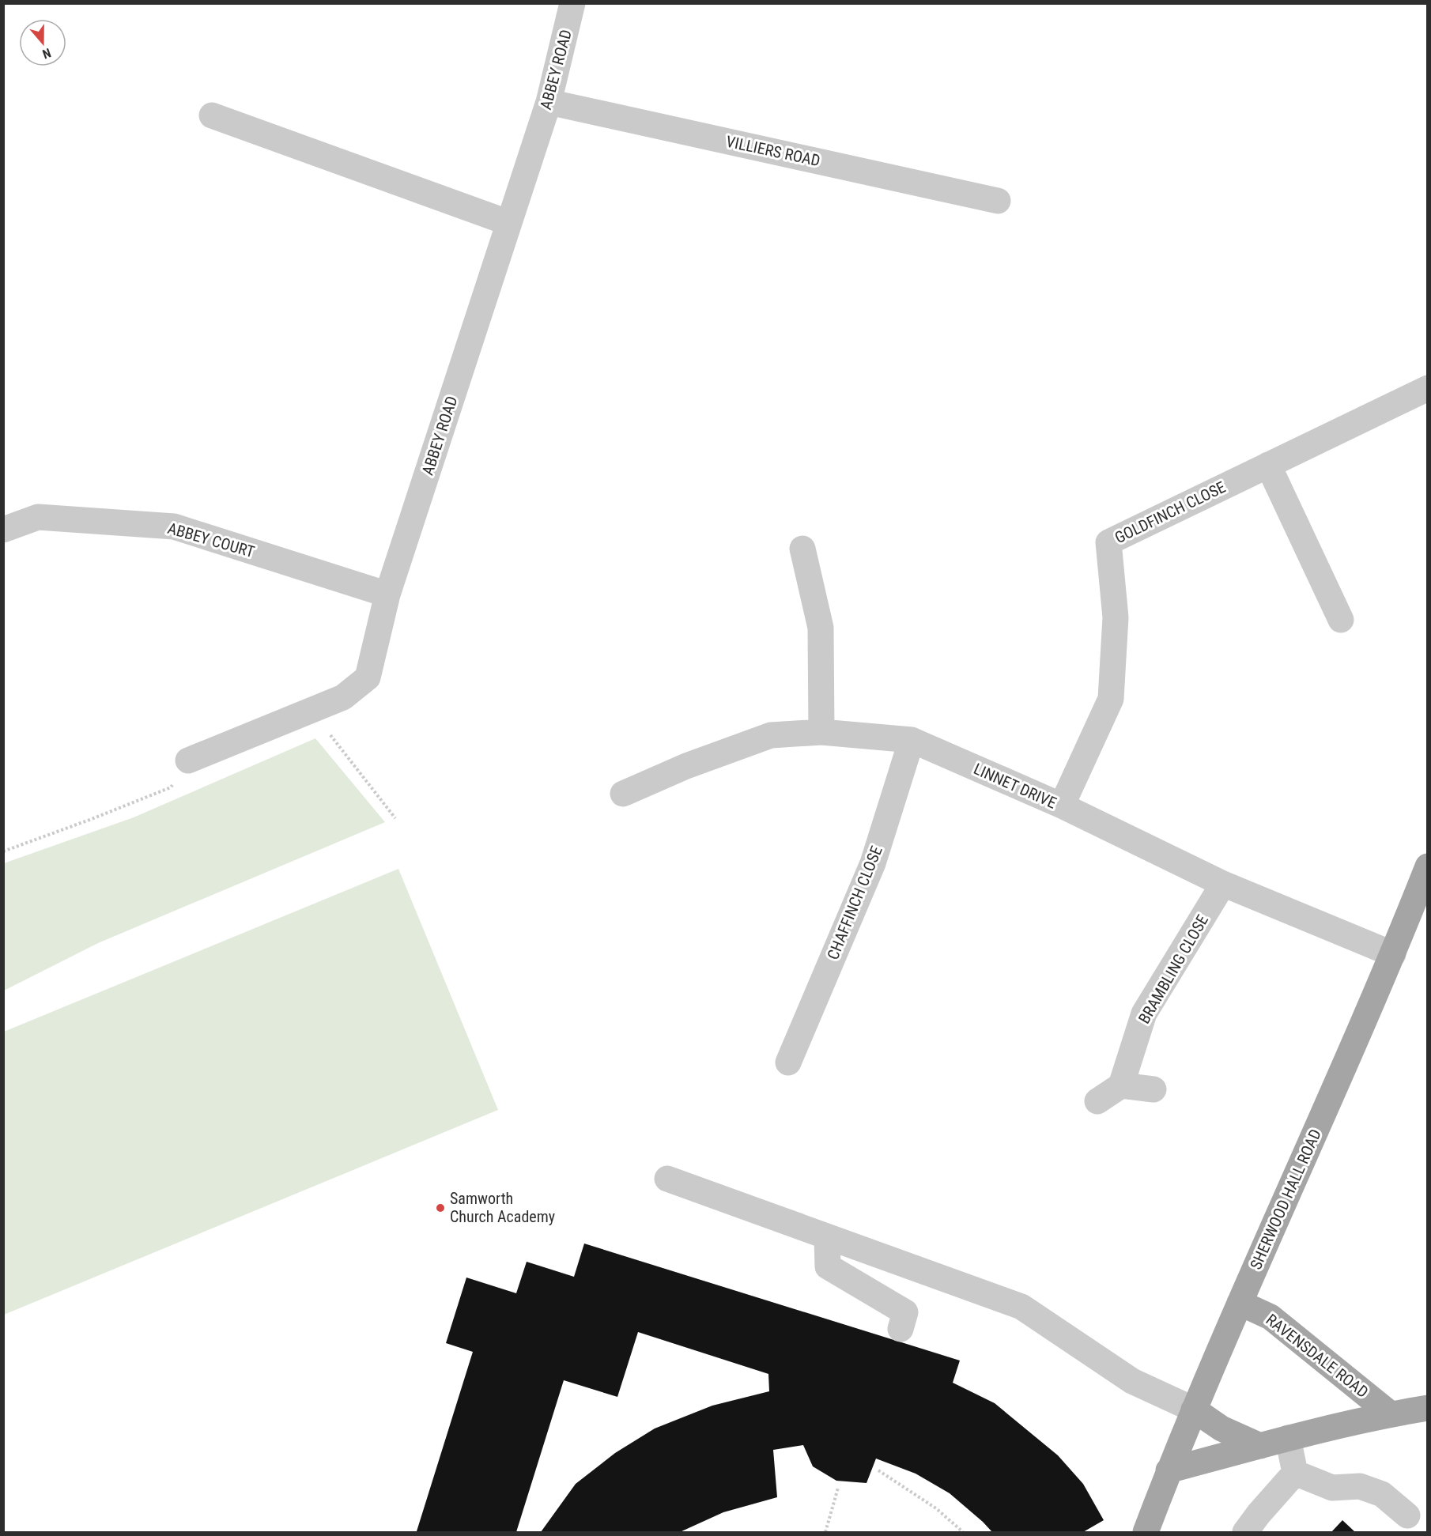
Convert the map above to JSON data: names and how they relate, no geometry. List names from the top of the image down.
{
  "streets": {
    "main road": ["SHERWOOD HALL ROAD", "RAVENSDALE ROAD"],
    "street": [
      "ABBEY ROAD",
      "VILLIERS ROAD",
      "GOLDFINCH CLOSE",
      "ABBEY COURT",
      "LINNET DRIVE",
      "CHAFFINCH CLOSE",
      "BRAMBLING CLOSE"
    ]
  },
  "crossings": [
    ["ABBEY ROAD", "VILLIERS ROAD"],
    ["ABBEY ROAD", "ABBEY COURT"],
    ["GOLDFINCH CLOSE", "LINNET DRIVE"],
    ["LINNET DRIVE", "CHAFFINCH CLOSE"],
    ["LINNET DRIVE", "BRAMBLING CLOSE"],
    ["LINNET DRIVE", "SHERWOOD HALL ROAD"],
    ["SHERWOOD HALL ROAD", "RAVENSDALE ROAD"]
  ],
  "places": ["Samworth Church Academy"],
  "north": "bottom"
}
